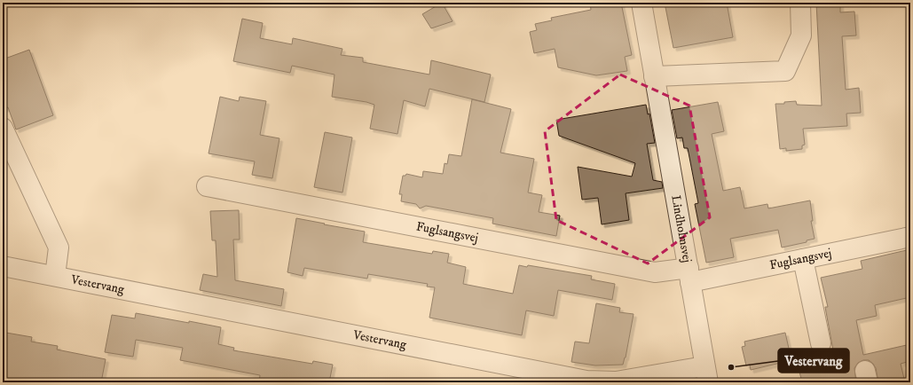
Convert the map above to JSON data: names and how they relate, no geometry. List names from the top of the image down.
{
  "streets": {
    "street": ["Lindholmsvej", "Fuglsangsvej", "Vestervang"]
  },
  "crossings": [
    ["Lindholmsvej", "Fuglsangsvej"],
    ["Lindholmsvej", "Vestervang"]
  ],
  "places": ["Vestervang"]
}
